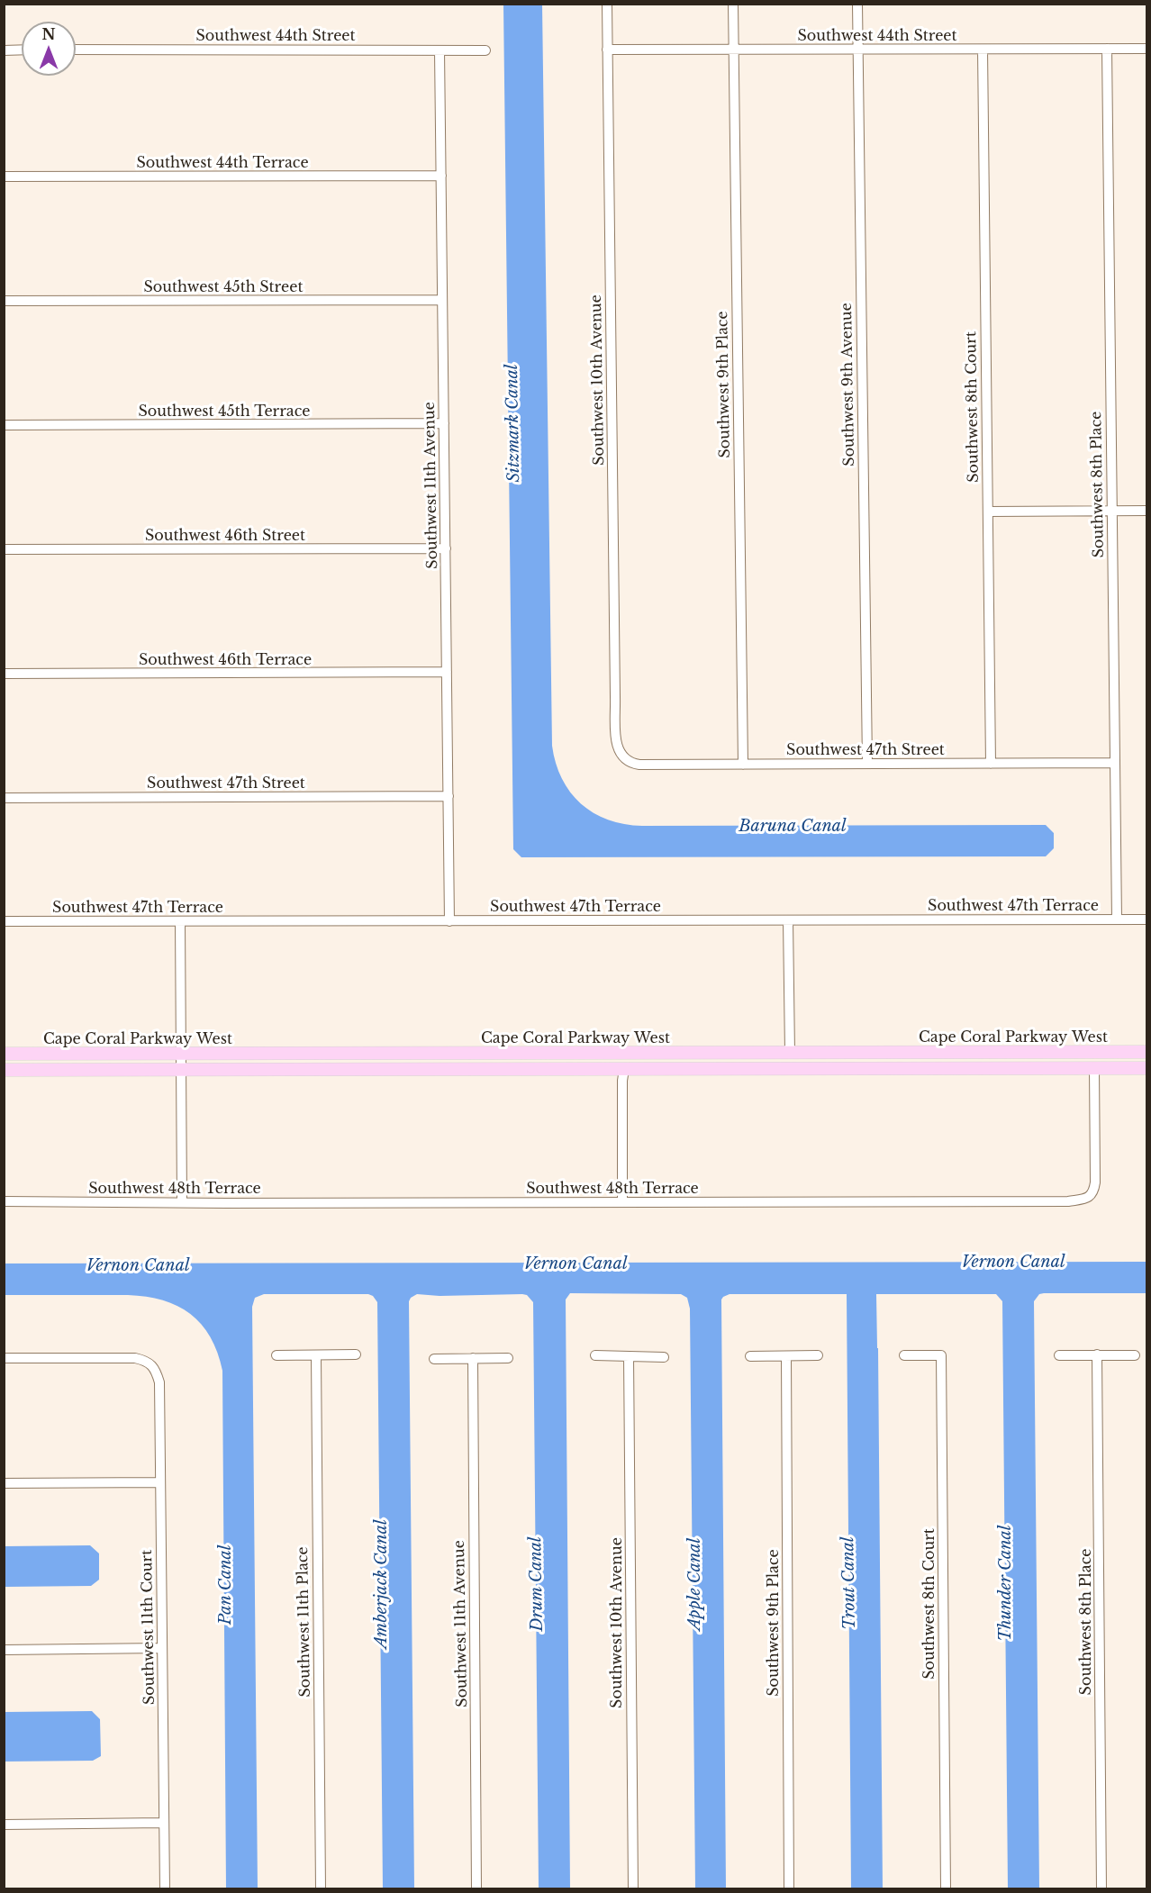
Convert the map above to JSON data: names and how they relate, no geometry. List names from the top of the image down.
{
  "streets": {
    "main road": ["Cape Coral Parkway West"],
    "street": [
      "Southwest 44th Street",
      "Southwest 44th Terrace",
      "Southwest 45th Street",
      "Southwest 10th Avenue",
      "Southwest 9th Place",
      "Southwest 9th Avenue",
      "Southwest 8th Court",
      "Southwest 45th Terrace",
      "Southwest 8th Place",
      "Southwest 11th Avenue",
      "Southwest 46th Street",
      "Southwest 46th Terrace",
      "Southwest 47th Street",
      "Southwest 47th Terrace",
      "Southwest 48th Terrace",
      "Southwest 11th Place",
      "Southwest 11th Court"
    ]
  },
  "crossings": [
    ["Southwest 44th Street", "Southwest 10th Avenue"],
    ["Southwest 44th Street", "Southwest 9th Place"],
    ["Southwest 44th Street", "Southwest 9th Avenue"],
    ["Southwest 44th Street", "Southwest 8th Court"],
    ["Southwest 44th Street", "Southwest 8th Place"],
    ["Southwest 44th Street", "Southwest 11th Avenue"],
    ["Southwest 44th Terrace", "Southwest 11th Avenue"],
    ["Southwest 45th Street", "Southwest 11th Avenue"],
    ["Southwest 10th Avenue", "Southwest 47th Street"],
    ["Southwest 9th Place", "Southwest 47th Street"],
    ["Southwest 9th Avenue", "Southwest 47th Street"],
    ["Southwest 8th Court", "Southwest 47th Street"],
    ["Southwest 45th Terrace", "Southwest 11th Avenue"],
    ["Southwest 8th Place", "Southwest 47th Street"],
    ["Southwest 8th Place", "Southwest 47th Terrace"],
    ["Southwest 11th Avenue", "Southwest 46th Street"],
    ["Southwest 11th Avenue", "Southwest 46th Terrace"],
    ["Southwest 11th Avenue", "Southwest 47th Street"],
    ["Southwest 11th Avenue", "Southwest 47th Terrace"],
    ["Cape Coral Parkway West", "Southwest 48th Terrace"]
  ],
  "water": [
    "Sitzmark Canal",
    "Baruna Canal",
    "Vernon Canal",
    "Trout Canal",
    "Thunder Canal",
    "Amberjack Canal",
    "Drum Canal",
    "Apple Canal",
    "Pan Canal"
  ],
  "north": "top"
}
